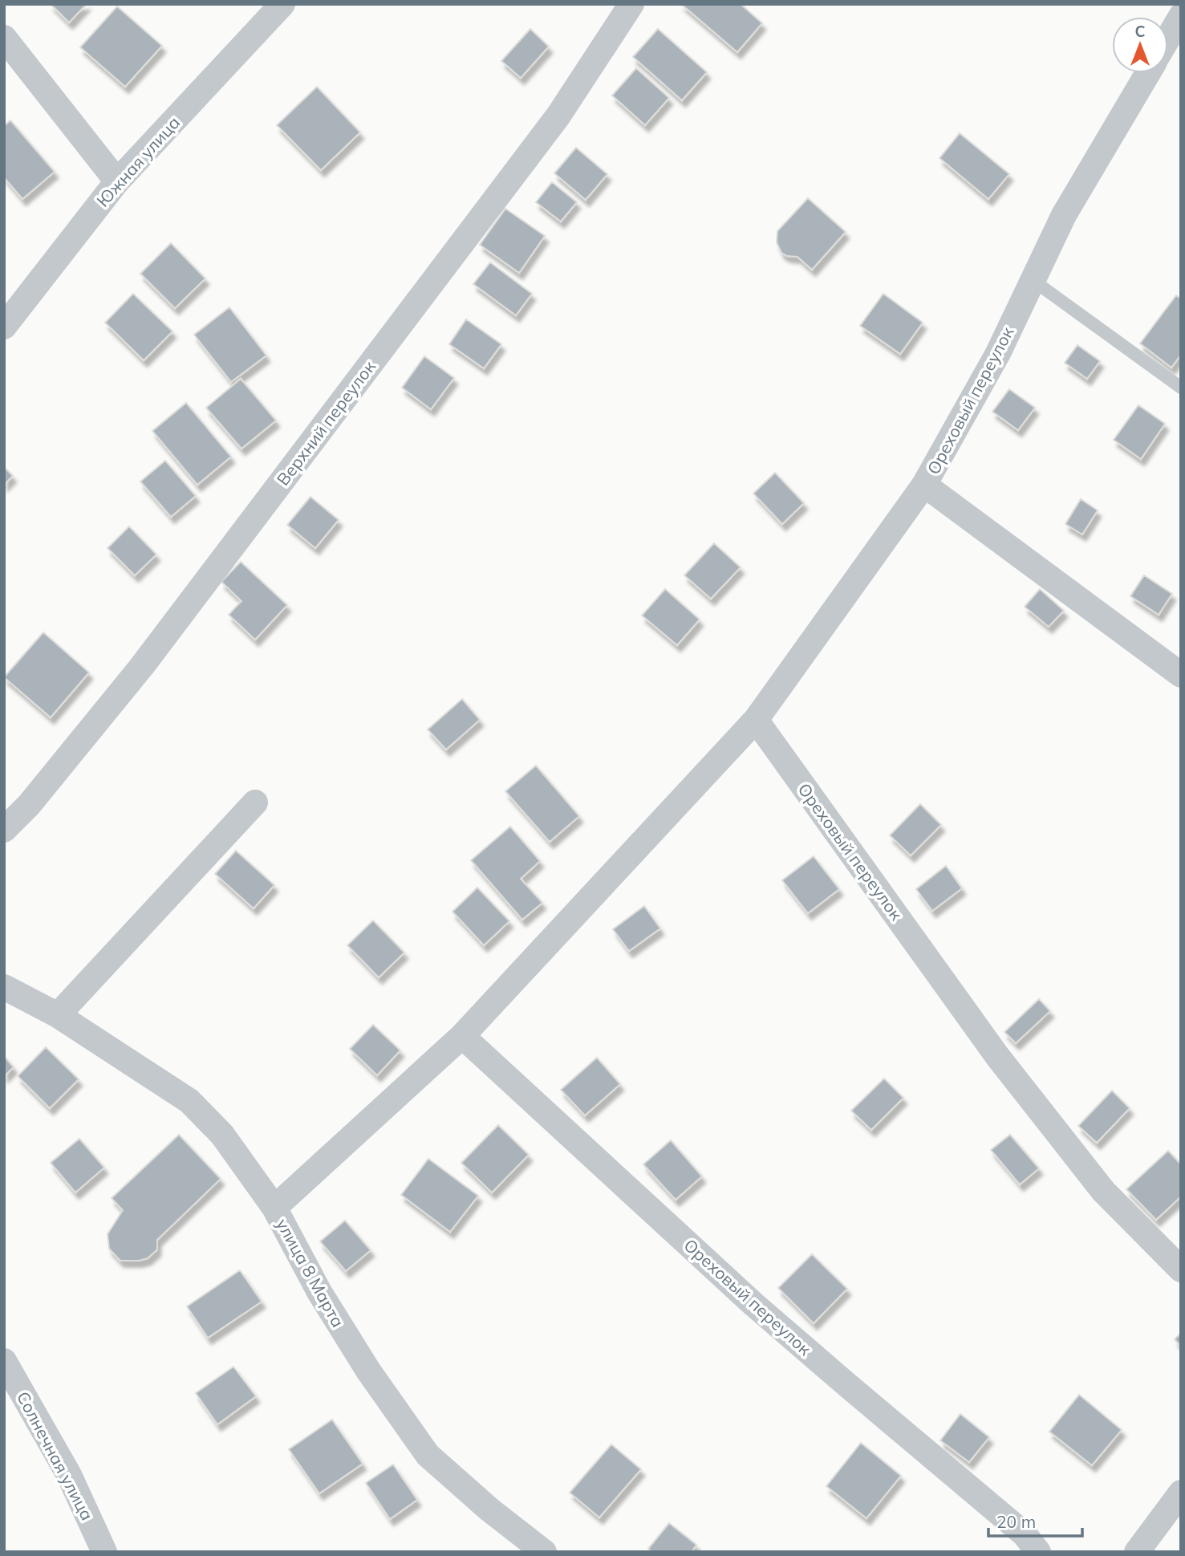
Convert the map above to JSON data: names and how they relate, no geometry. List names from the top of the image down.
{
  "streets": {
    "street": [
      "Южная улица",
      "Ореховый переулок",
      "Верхний переулок",
      "улица 8 Марта",
      "Солнечная улица"
    ]
  },
  "crossings": [
    ["Ореховый переулок", "улица 8 Марта"]
  ],
  "scale_bar": "20 m",
  "north": "top"
}
